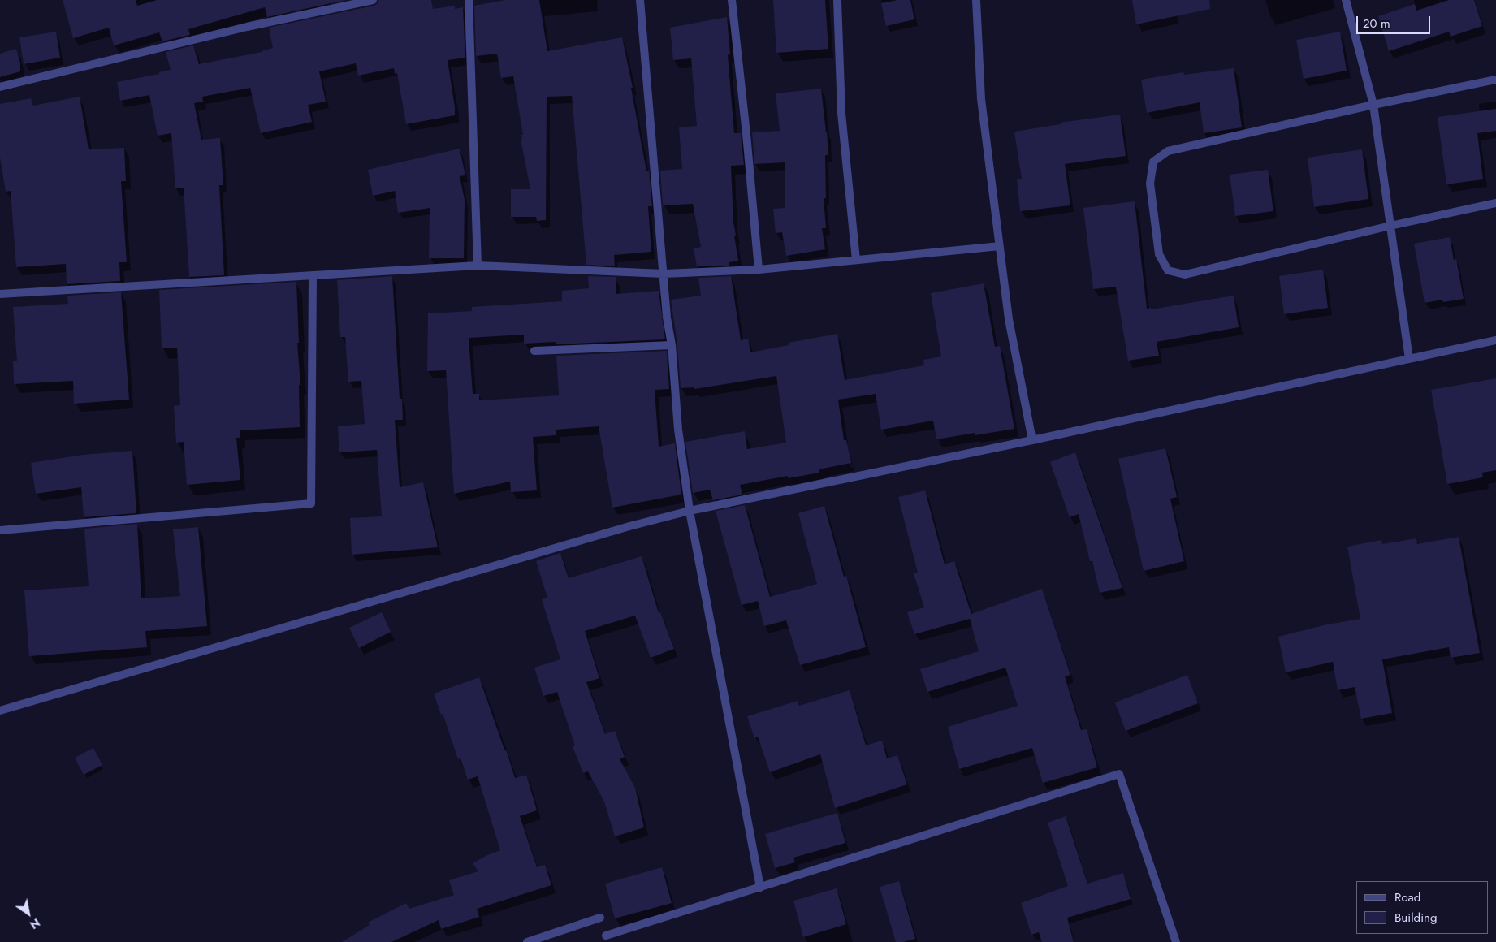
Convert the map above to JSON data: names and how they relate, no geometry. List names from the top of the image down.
{
  "legend": ["Road", "Building"],
  "scale_bar": "20 m",
  "north": "bottom right"
}
